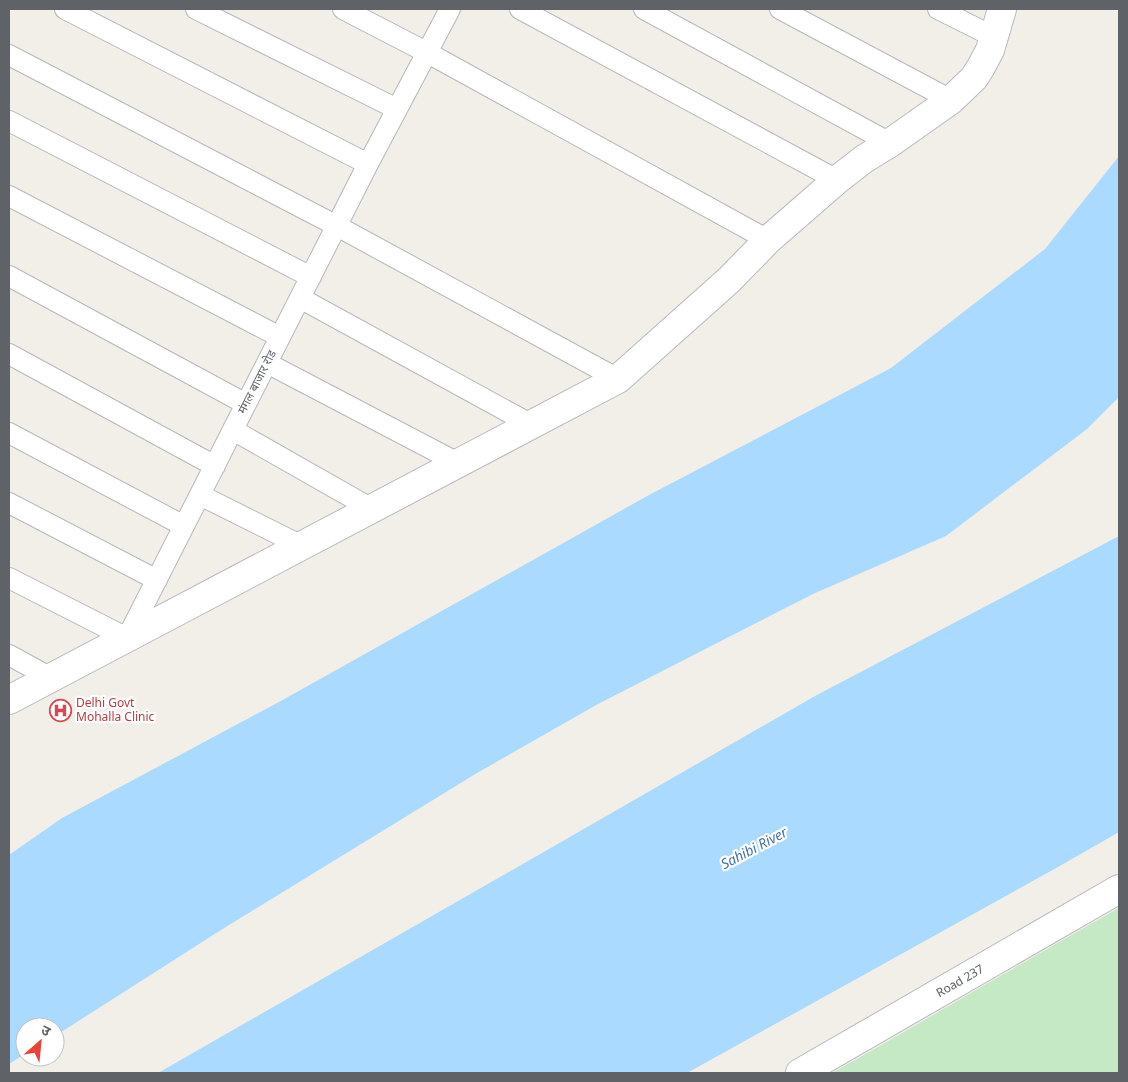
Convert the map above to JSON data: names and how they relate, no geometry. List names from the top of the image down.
{
  "streets": {
    "street": ["मंगल बाजार रोड", "Road 237"]
  },
  "water": ["Sahibi River"],
  "places": {
    "hospital": ["Delhi Govt Mohalla Clinic"]
  },
  "north": "top right"
}
